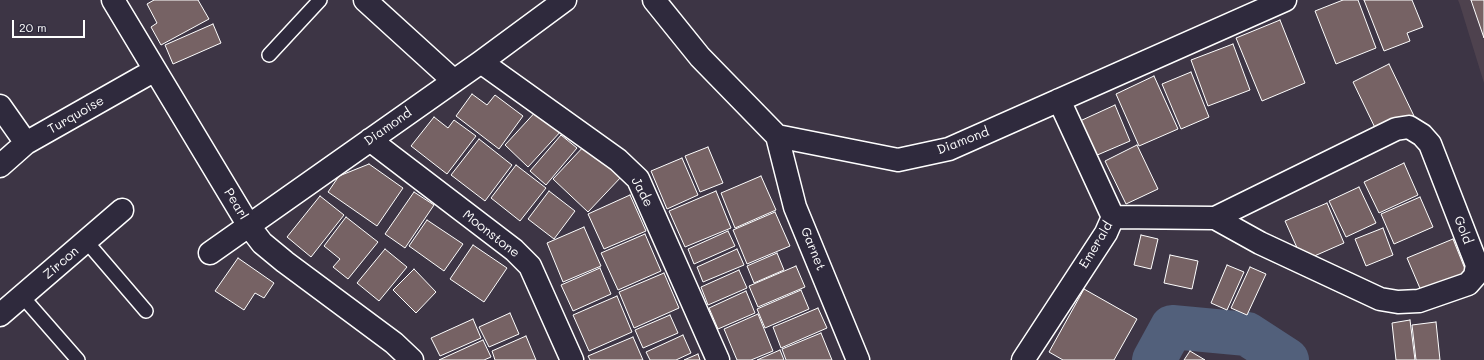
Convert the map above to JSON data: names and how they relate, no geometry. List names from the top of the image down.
{
  "streets": {
    "street": [
      "Turquoise",
      "Diamond",
      "Jade",
      "Pearl",
      "Gold",
      "Moonstone",
      "Emerald",
      "Garnet",
      "Zircon"
    ]
  },
  "crossings": [
    ["Turquoise", "Pearl"],
    ["Diamond", "Jade"],
    ["Diamond", "Pearl"],
    ["Diamond", "Moonstone"],
    ["Diamond", "Emerald"],
    ["Diamond", "Garnet"],
    ["Gold", "Emerald"]
  ],
  "scale_bar": "20 m"
}
